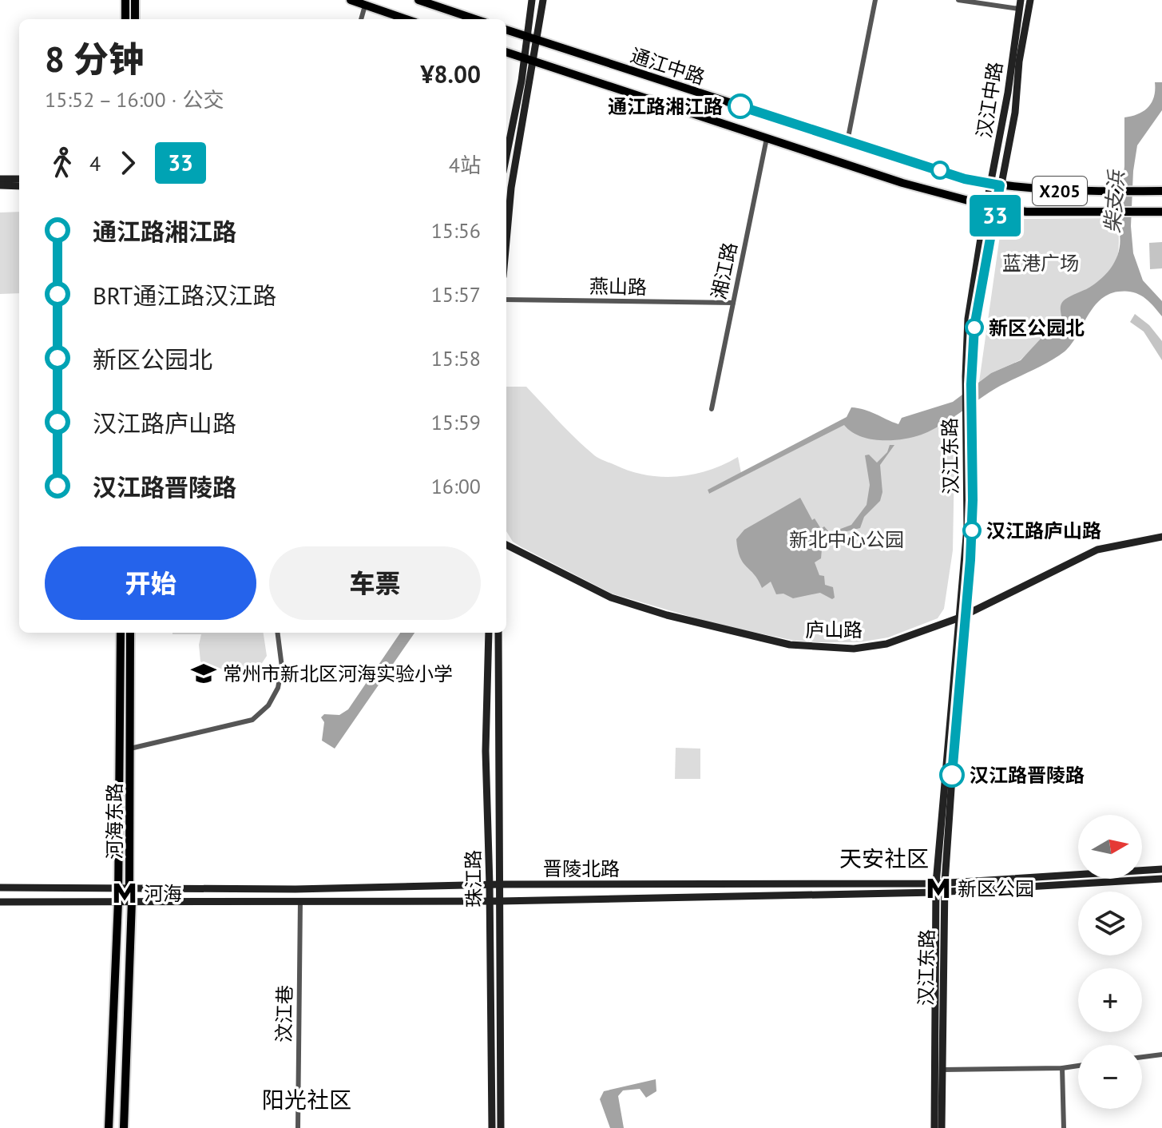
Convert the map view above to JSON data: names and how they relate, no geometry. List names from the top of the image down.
{
  "streets": {
    "main road": [
      "通江中路",
      "汉江中路",
      "X205",
      "汉江东路",
      "庐山路",
      "河海东路",
      "晋陵北路",
      "珠江路"
    ],
    "street": ["湘江路", "燕山路", "汶江巷"]
  },
  "crossings": [
    ["通江中路", "汉江中路"],
    ["通江中路", "X205"],
    ["通江中路", "湘江路"],
    ["通江中路", "汉江东路"],
    ["汉江中路", "X205"],
    ["汉江中路", "汉江东路"],
    ["X205", "汉江东路"],
    ["湘江路", "燕山路"],
    ["汉江东路", "庐山路"],
    ["汉江东路", "晋陵北路"],
    ["河海东路", "晋陵北路"],
    ["晋陵北路", "珠江路"],
    ["晋陵北路", "汶江巷"]
  ],
  "districts": ["天安社区", "阳光社区"],
  "water": ["柴支浜"],
  "parks": ["蓝港广场", "新北中心公园"],
  "places": {
    "other": [
      "通江路湘江路",
      "新区公园北",
      "汉江路庐山路",
      "汉江路晋陵路"
    ],
    "school or university": ["常州市新北区河海实验小学"],
    "metro station": ["新区公园", "河海"]
  },
  "lines": ["bus line 33"],
  "north": "right",
  "page": {
    "on_map": "33",
    "heading": ["8 分钟", "15:52 – 16:00 · 公交", "¥8.00"],
    "legs": ["4", "33", "4站"],
    "list": [
      {
        "name": "通江路湘江路",
        "value": "15:56"
      },
      {
        "name": "BRT通江路汉江路",
        "value": "15:57"
      },
      {
        "name": "新区公园北",
        "value": "15:58"
      },
      {
        "name": "汉江路庐山路",
        "value": "15:59"
      },
      {
        "name": "汉江路晋陵路",
        "value": "16:00"
      }
    ],
    "buttons": ["开始", "车票"],
    "map_buttons": ["+", "−"]
  }
}
